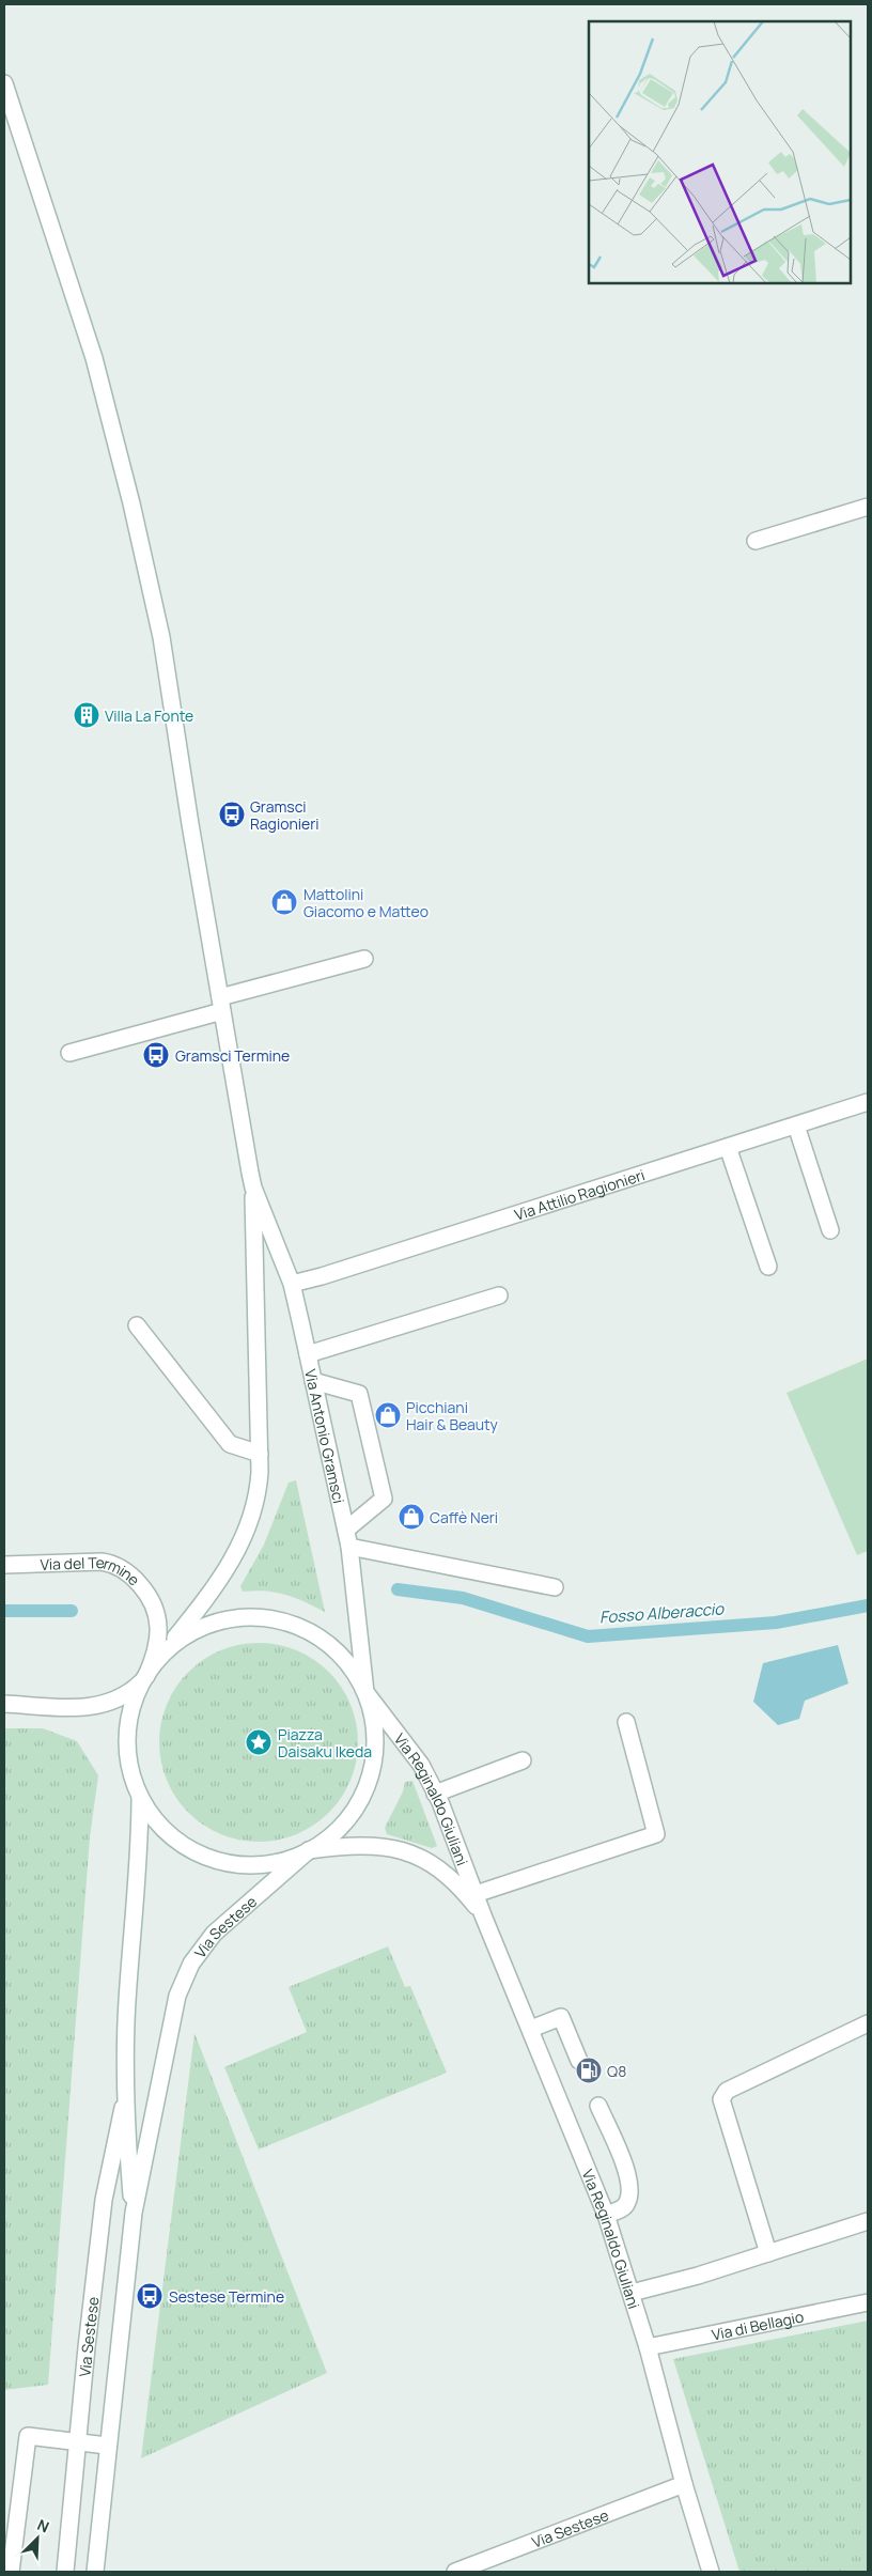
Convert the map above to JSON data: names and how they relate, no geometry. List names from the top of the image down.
{
  "streets": {
    "main road": [
      "Via Attilio Ragionieri",
      "Via Antonio Gramsci",
      "Via del Termine",
      "Via Reginaldo Giuliani",
      "Via Sestese",
      "Via di Bellagio"
    ]
  },
  "crossings": [
    ["Via Attilio Ragionieri", "Via Antonio Gramsci"],
    ["Via Antonio Gramsci", "Via Reginaldo Giuliani"],
    ["Via Reginaldo Giuliani", "Via Sestese"],
    ["Via Reginaldo Giuliani", "Via di Bellagio"]
  ],
  "water": ["Fosso Alberaccio"],
  "places": {
    "building": ["Villa La Fonte"],
    "bus stop": ["Gramsci Ragionieri", "Gramsci Termine", "Sestese Termine"],
    "shop": ["Mattolini Giacomo e Matteo", "Picchiani Hair & Beauty", "Caffè Neri"],
    "place": ["Piazza Daisaku Ikeda"],
    "fuel station": ["Q8"]
  },
  "north": "top right"
}
